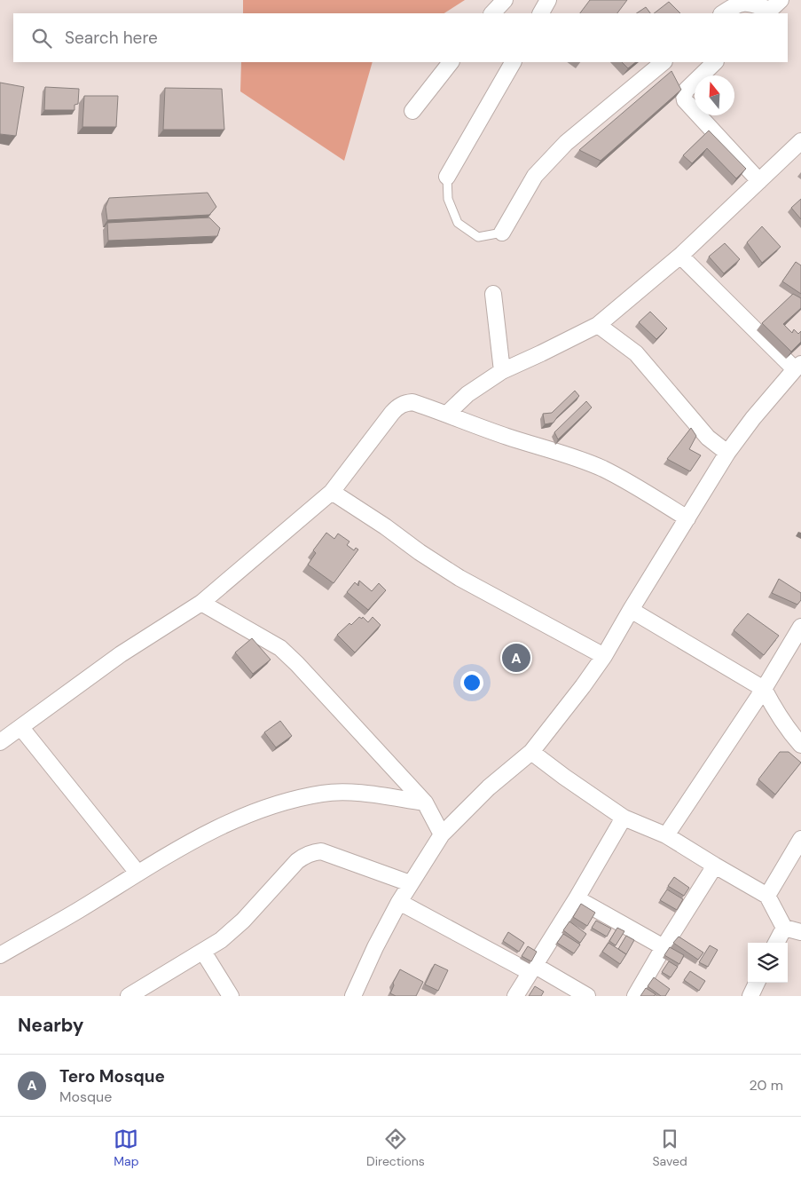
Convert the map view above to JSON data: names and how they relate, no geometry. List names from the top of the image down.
{
  "north": "top",
  "page": {
    "search": "Search here",
    "pins": "A",
    "heading": "Nearby",
    "list": [
      {
        "mark": "A",
        "name": "Tero Mosque",
        "note": "Mosque",
        "value": "20 m"
      }
    ],
    "nav": ["Map", "Directions", "Saved"]
  }
}
